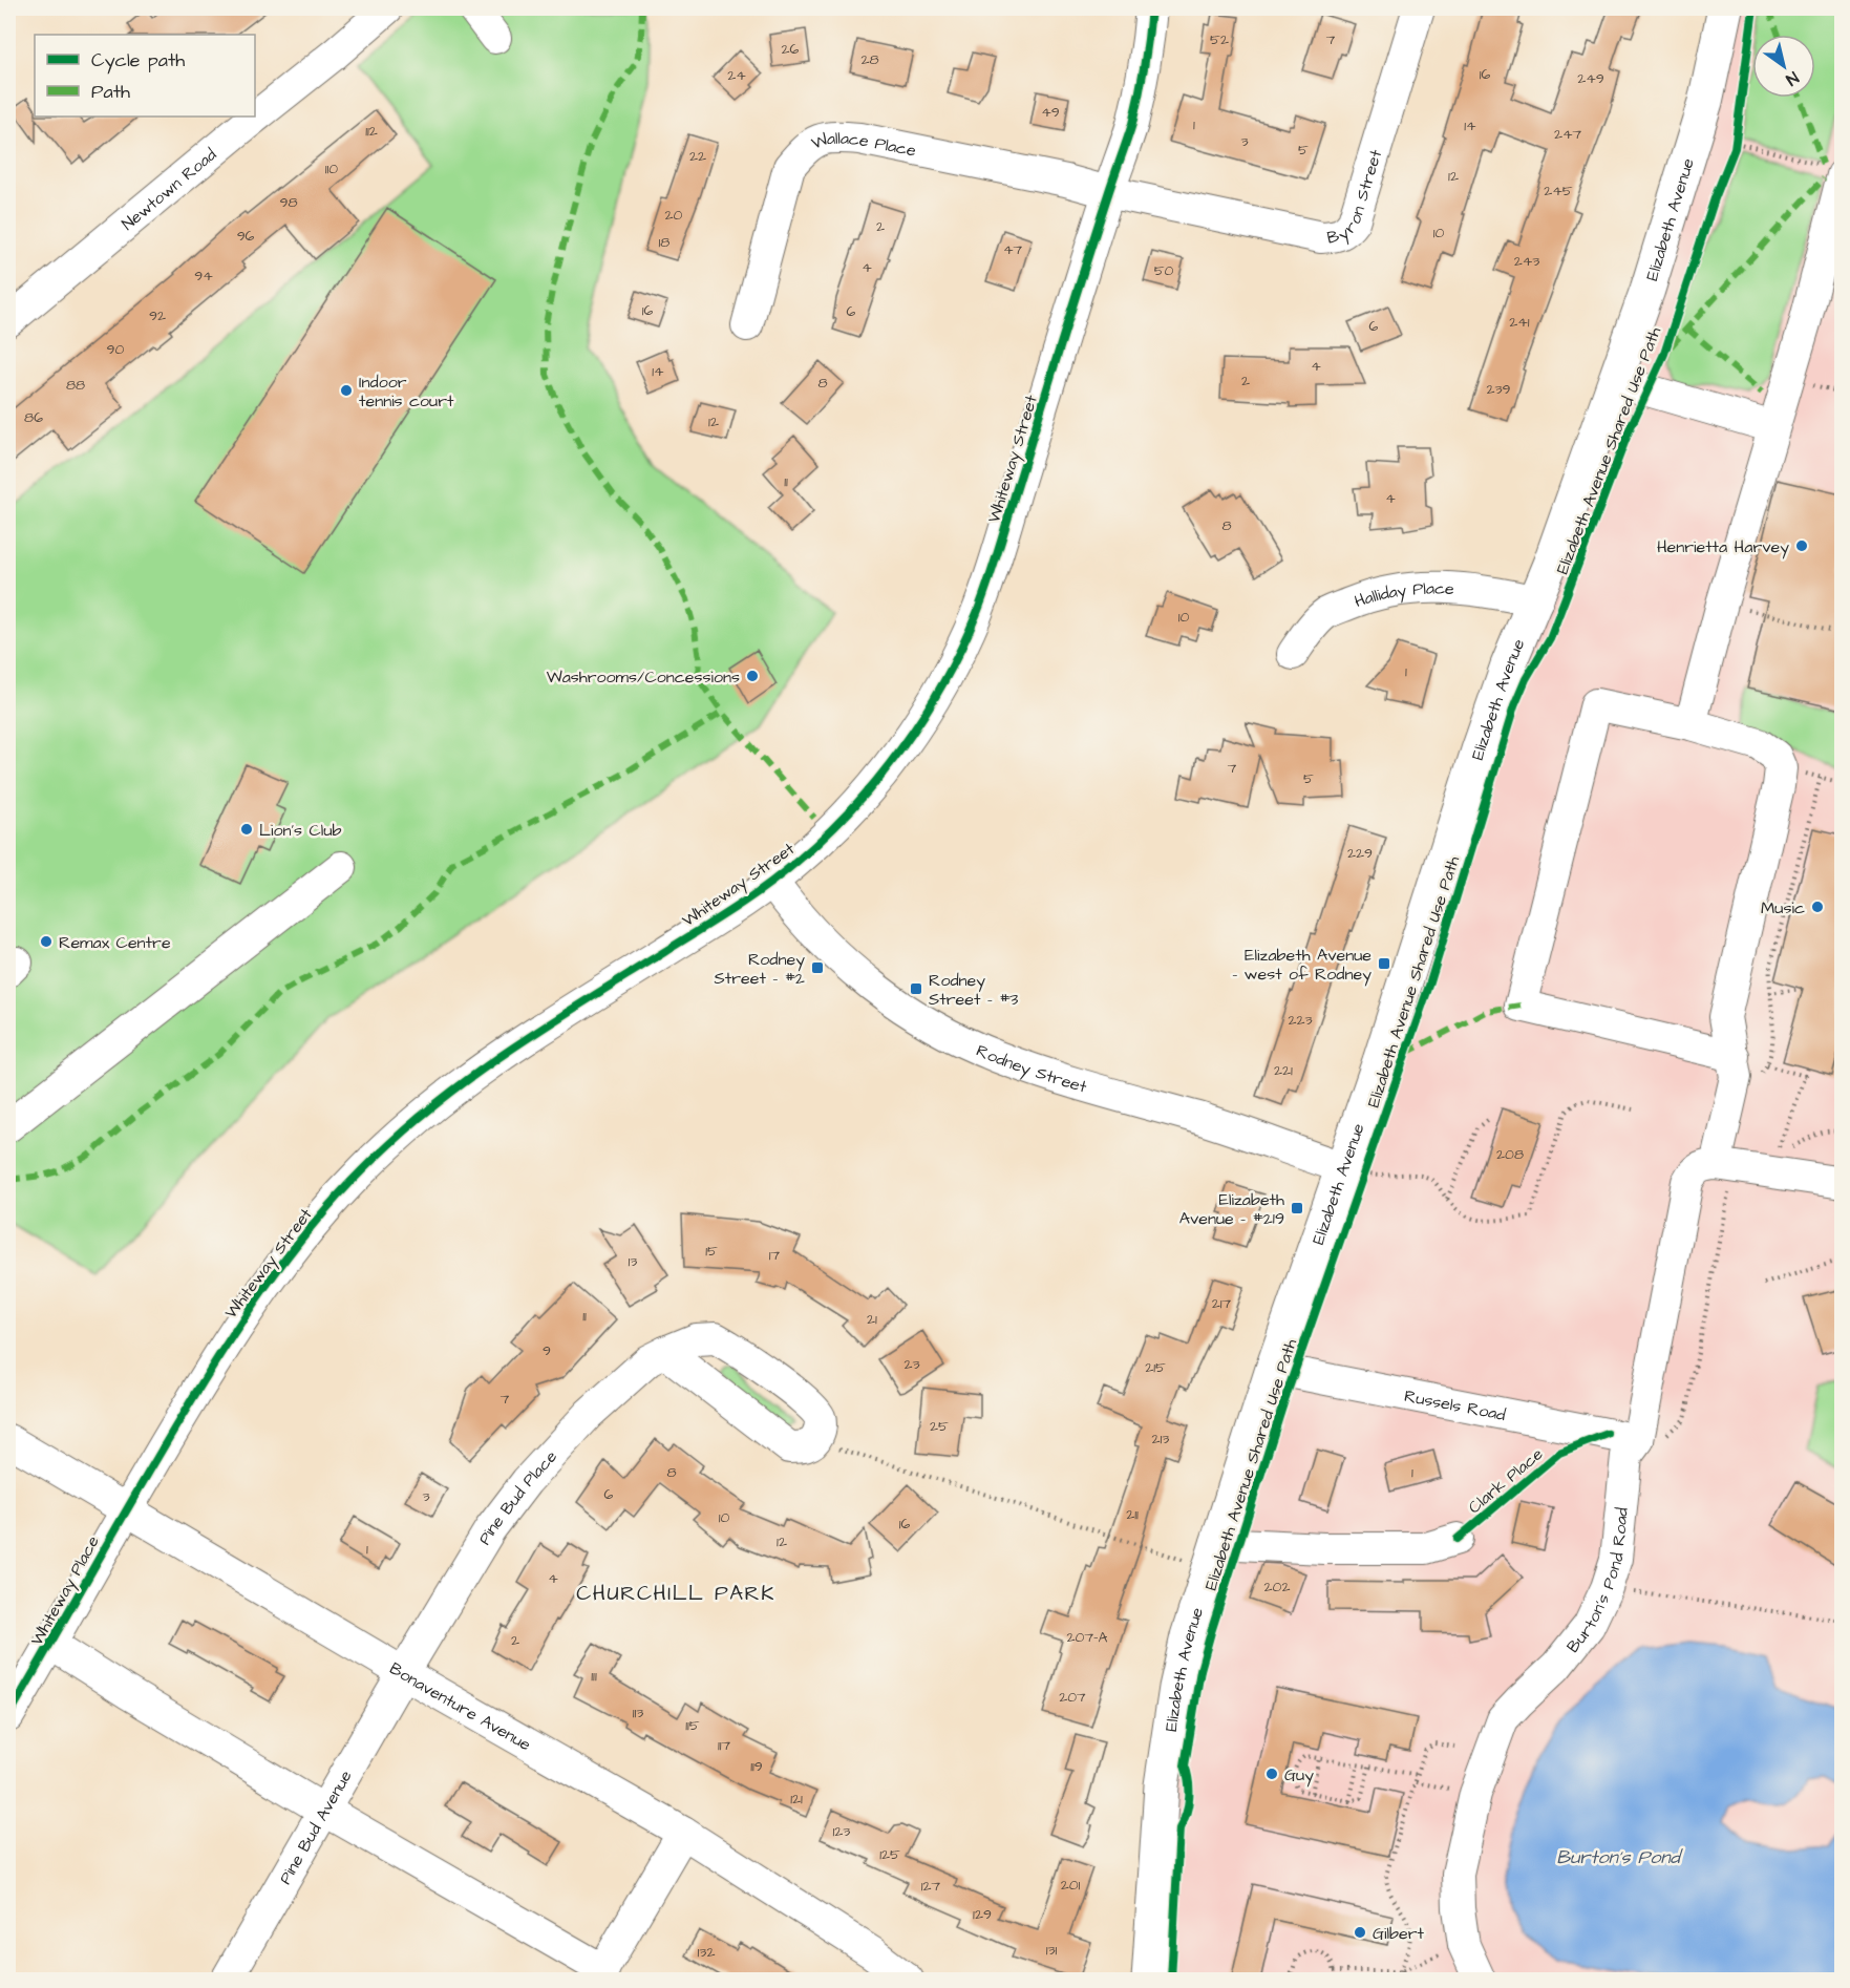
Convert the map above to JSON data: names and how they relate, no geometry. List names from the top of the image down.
{
  "streets": {
    "main road": ["Elizabeth Avenue"],
    "street": [
      "Wallace Place",
      "Newtown Road",
      "Byron Street",
      "Whiteway Street",
      "Halliday Place",
      "Rodney Street",
      "Russels Road",
      "Pine Bud Place",
      "Burton's Pond Road",
      "Whiteway Place",
      "Bonaventure Avenue",
      "Pine Bud Avenue"
    ],
    "cycle path": ["Elizabeth Avenue Shared Use Path", "Clark Place"]
  },
  "crossings": [
    ["Wallace Place", "Byron Street"],
    ["Wallace Place", "Whiteway Street"],
    ["Byron Street", "Whiteway Street"],
    ["Elizabeth Avenue", "Halliday Place"],
    ["Elizabeth Avenue", "Rodney Street"],
    ["Elizabeth Avenue", "Russels Road"],
    ["Whiteway Street", "Rodney Street"],
    ["Whiteway Street", "Whiteway Place"],
    ["Whiteway Street", "Bonaventure Avenue"],
    ["Russels Road", "Clark Place"],
    ["Russels Road", "Burton's Pond Road"],
    ["Pine Bud Place", "Bonaventure Avenue"],
    ["Pine Bud Place", "Pine Bud Avenue"],
    ["Whiteway Place", "Bonaventure Avenue"],
    ["Bonaventure Avenue", "Pine Bud Avenue"]
  ],
  "districts": ["CHURCHILL PARK"],
  "water": ["Burton's Pond"],
  "places": {
    "other": [
      "Indoor tennis court",
      "Henrietta Harvey",
      "Washrooms/Concessions",
      "Lion's Club",
      "Music",
      "Remax Centre",
      "Guy",
      "Gilbert"
    ],
    "transit": [
      "Elizabeth Avenue - west of Rodney",
      "Rodney Street - #2",
      "Rodney Street - #3",
      "Elizabeth Avenue - #219"
    ]
  },
  "house_numbers": [
    "52",
    "7",
    "26",
    "28",
    "16",
    "24",
    "249",
    "49",
    "1",
    "14",
    "112",
    "247",
    "3",
    "5",
    "22",
    "110",
    "12",
    "245",
    "98",
    "20",
    "2",
    "10",
    "96",
    "18",
    "47",
    "243",
    "4",
    "50",
    "94",
    "16",
    "6",
    "92",
    "241",
    "6",
    "90",
    "4",
    "14",
    "2",
    "8",
    "88",
    "239",
    "86",
    "12",
    "11",
    "4",
    "8",
    "10",
    "1",
    "7",
    "5",
    "229",
    "223",
    "221",
    "208",
    "15",
    "17",
    "13",
    "217",
    "11",
    "21",
    "9",
    "23",
    "215",
    "7",
    "25",
    "213",
    "8",
    "1",
    "6",
    "3",
    "211",
    "10",
    "16",
    "12",
    "1",
    "4",
    "202",
    "207-A",
    "2",
    "111",
    "207",
    "113",
    "115",
    "117",
    "119",
    "121",
    "123",
    "125",
    "201",
    "127",
    "129",
    "131",
    "132"
  ],
  "legend": ["Cycle path", "Path"],
  "north": "bottom right"
}
